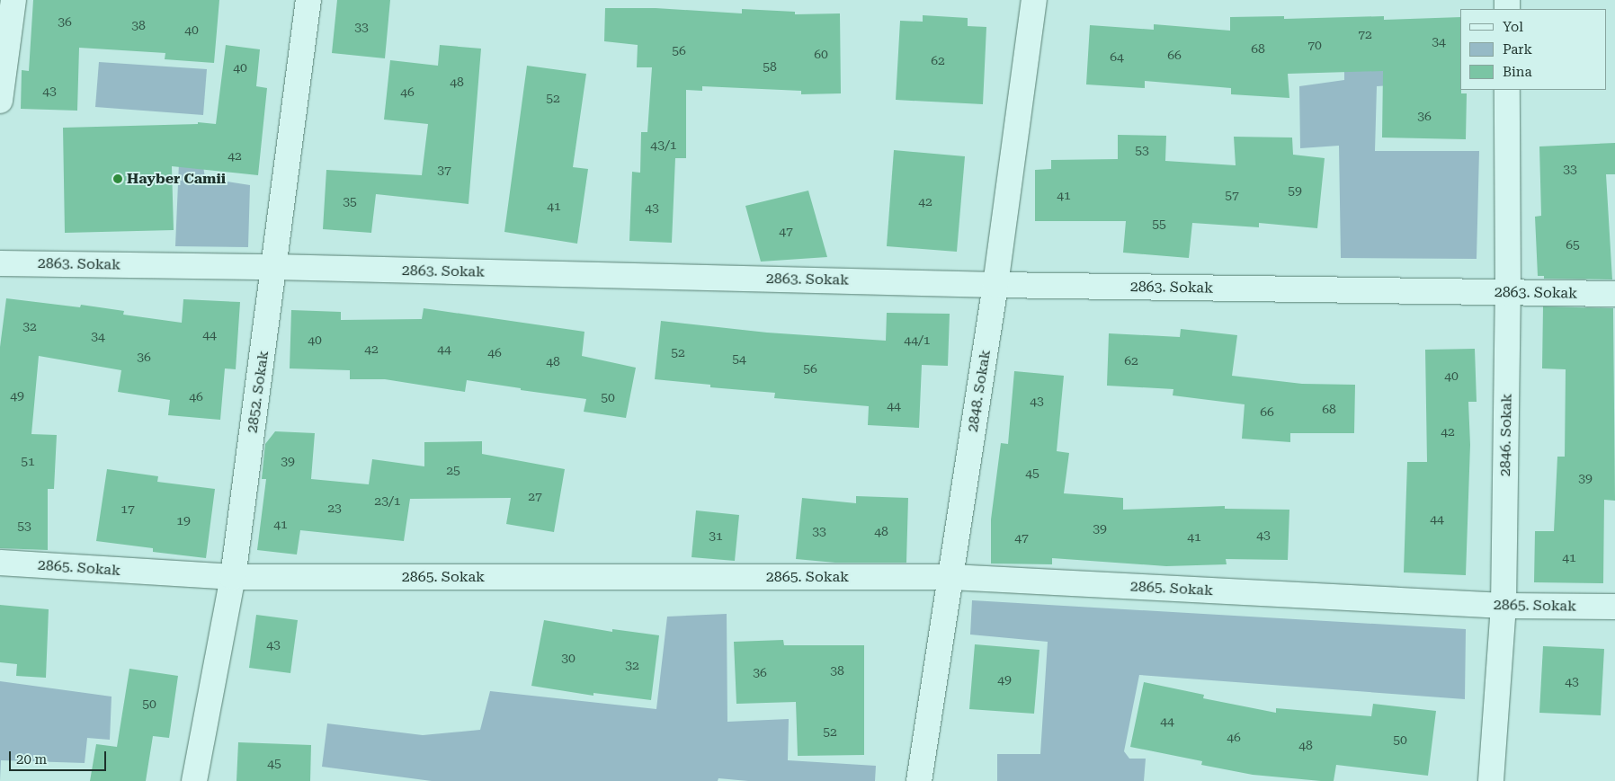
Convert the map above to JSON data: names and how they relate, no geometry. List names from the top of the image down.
{
  "streets": {
    "street": [
      "2863. Sokak",
      "2848. Sokak",
      "2852. Sokak",
      "2846. Sokak",
      "2865. Sokak"
    ]
  },
  "crossings": [
    ["2863. Sokak", "2848. Sokak"],
    ["2863. Sokak", "2852. Sokak"],
    ["2863. Sokak", "2846. Sokak"],
    ["2848. Sokak", "2865. Sokak"],
    ["2852. Sokak", "2865. Sokak"],
    ["2846. Sokak", "2865. Sokak"]
  ],
  "places": ["Hayber Camii"],
  "house_numbers": [
    "36",
    "38",
    "33",
    "40",
    "72",
    "34",
    "70",
    "68",
    "56",
    "60",
    "66",
    "64",
    "62",
    "58",
    "40",
    "48",
    "43",
    "46",
    "52",
    "36",
    "43/1",
    "53",
    "42",
    "33",
    "37",
    "59",
    "41",
    "57",
    "35",
    "42",
    "41",
    "43",
    "55",
    "47",
    "65",
    "32",
    "44",
    "34",
    "40",
    "44/1",
    "42",
    "44",
    "46",
    "52",
    "36",
    "54",
    "62",
    "48",
    "56",
    "40",
    "49",
    "46",
    "50",
    "43",
    "44",
    "68",
    "66",
    "42",
    "51",
    "39",
    "25",
    "45",
    "39",
    "27",
    "23/1",
    "23",
    "17",
    "44",
    "19",
    "41",
    "53",
    "39",
    "33",
    "48",
    "43",
    "31",
    "41",
    "47",
    "41",
    "43",
    "30",
    "32",
    "38",
    "36",
    "49",
    "43",
    "50",
    "44",
    "52",
    "46",
    "50",
    "48",
    "45"
  ],
  "legend": ["Yol", "Park", "Bina"],
  "scale_bar": "20 m"
}
